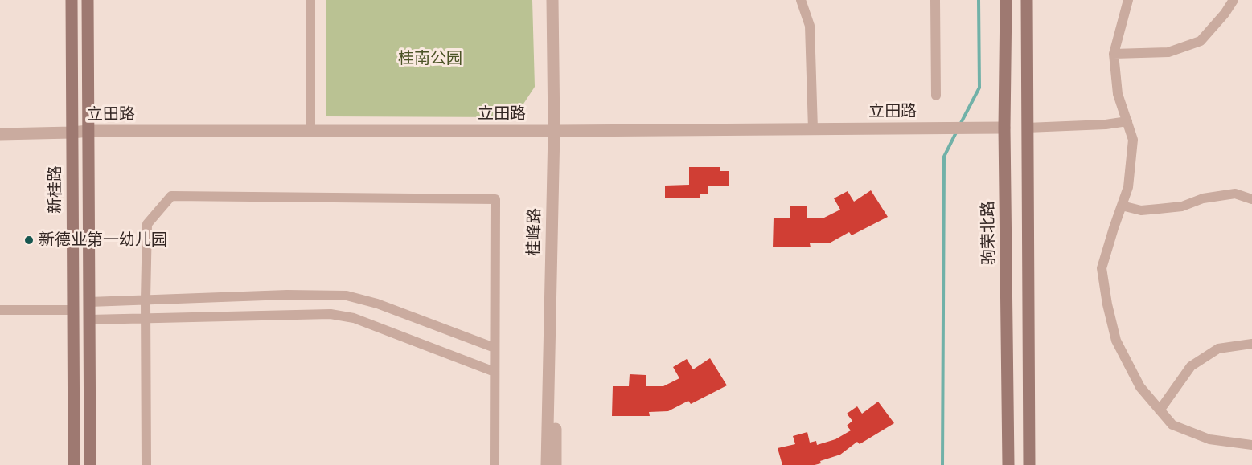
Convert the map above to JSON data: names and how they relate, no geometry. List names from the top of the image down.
{
  "streets": {
    "main road": ["新桂路", "驹荣北路"],
    "street": ["立田路", "桂峰路"]
  },
  "crossings": [
    ["立田路", "新桂路"],
    ["立田路", "桂峰路"],
    ["立田路", "驹荣北路"]
  ],
  "parks": ["桂南公园"],
  "places": ["新德业第一幼儿园"]
}
